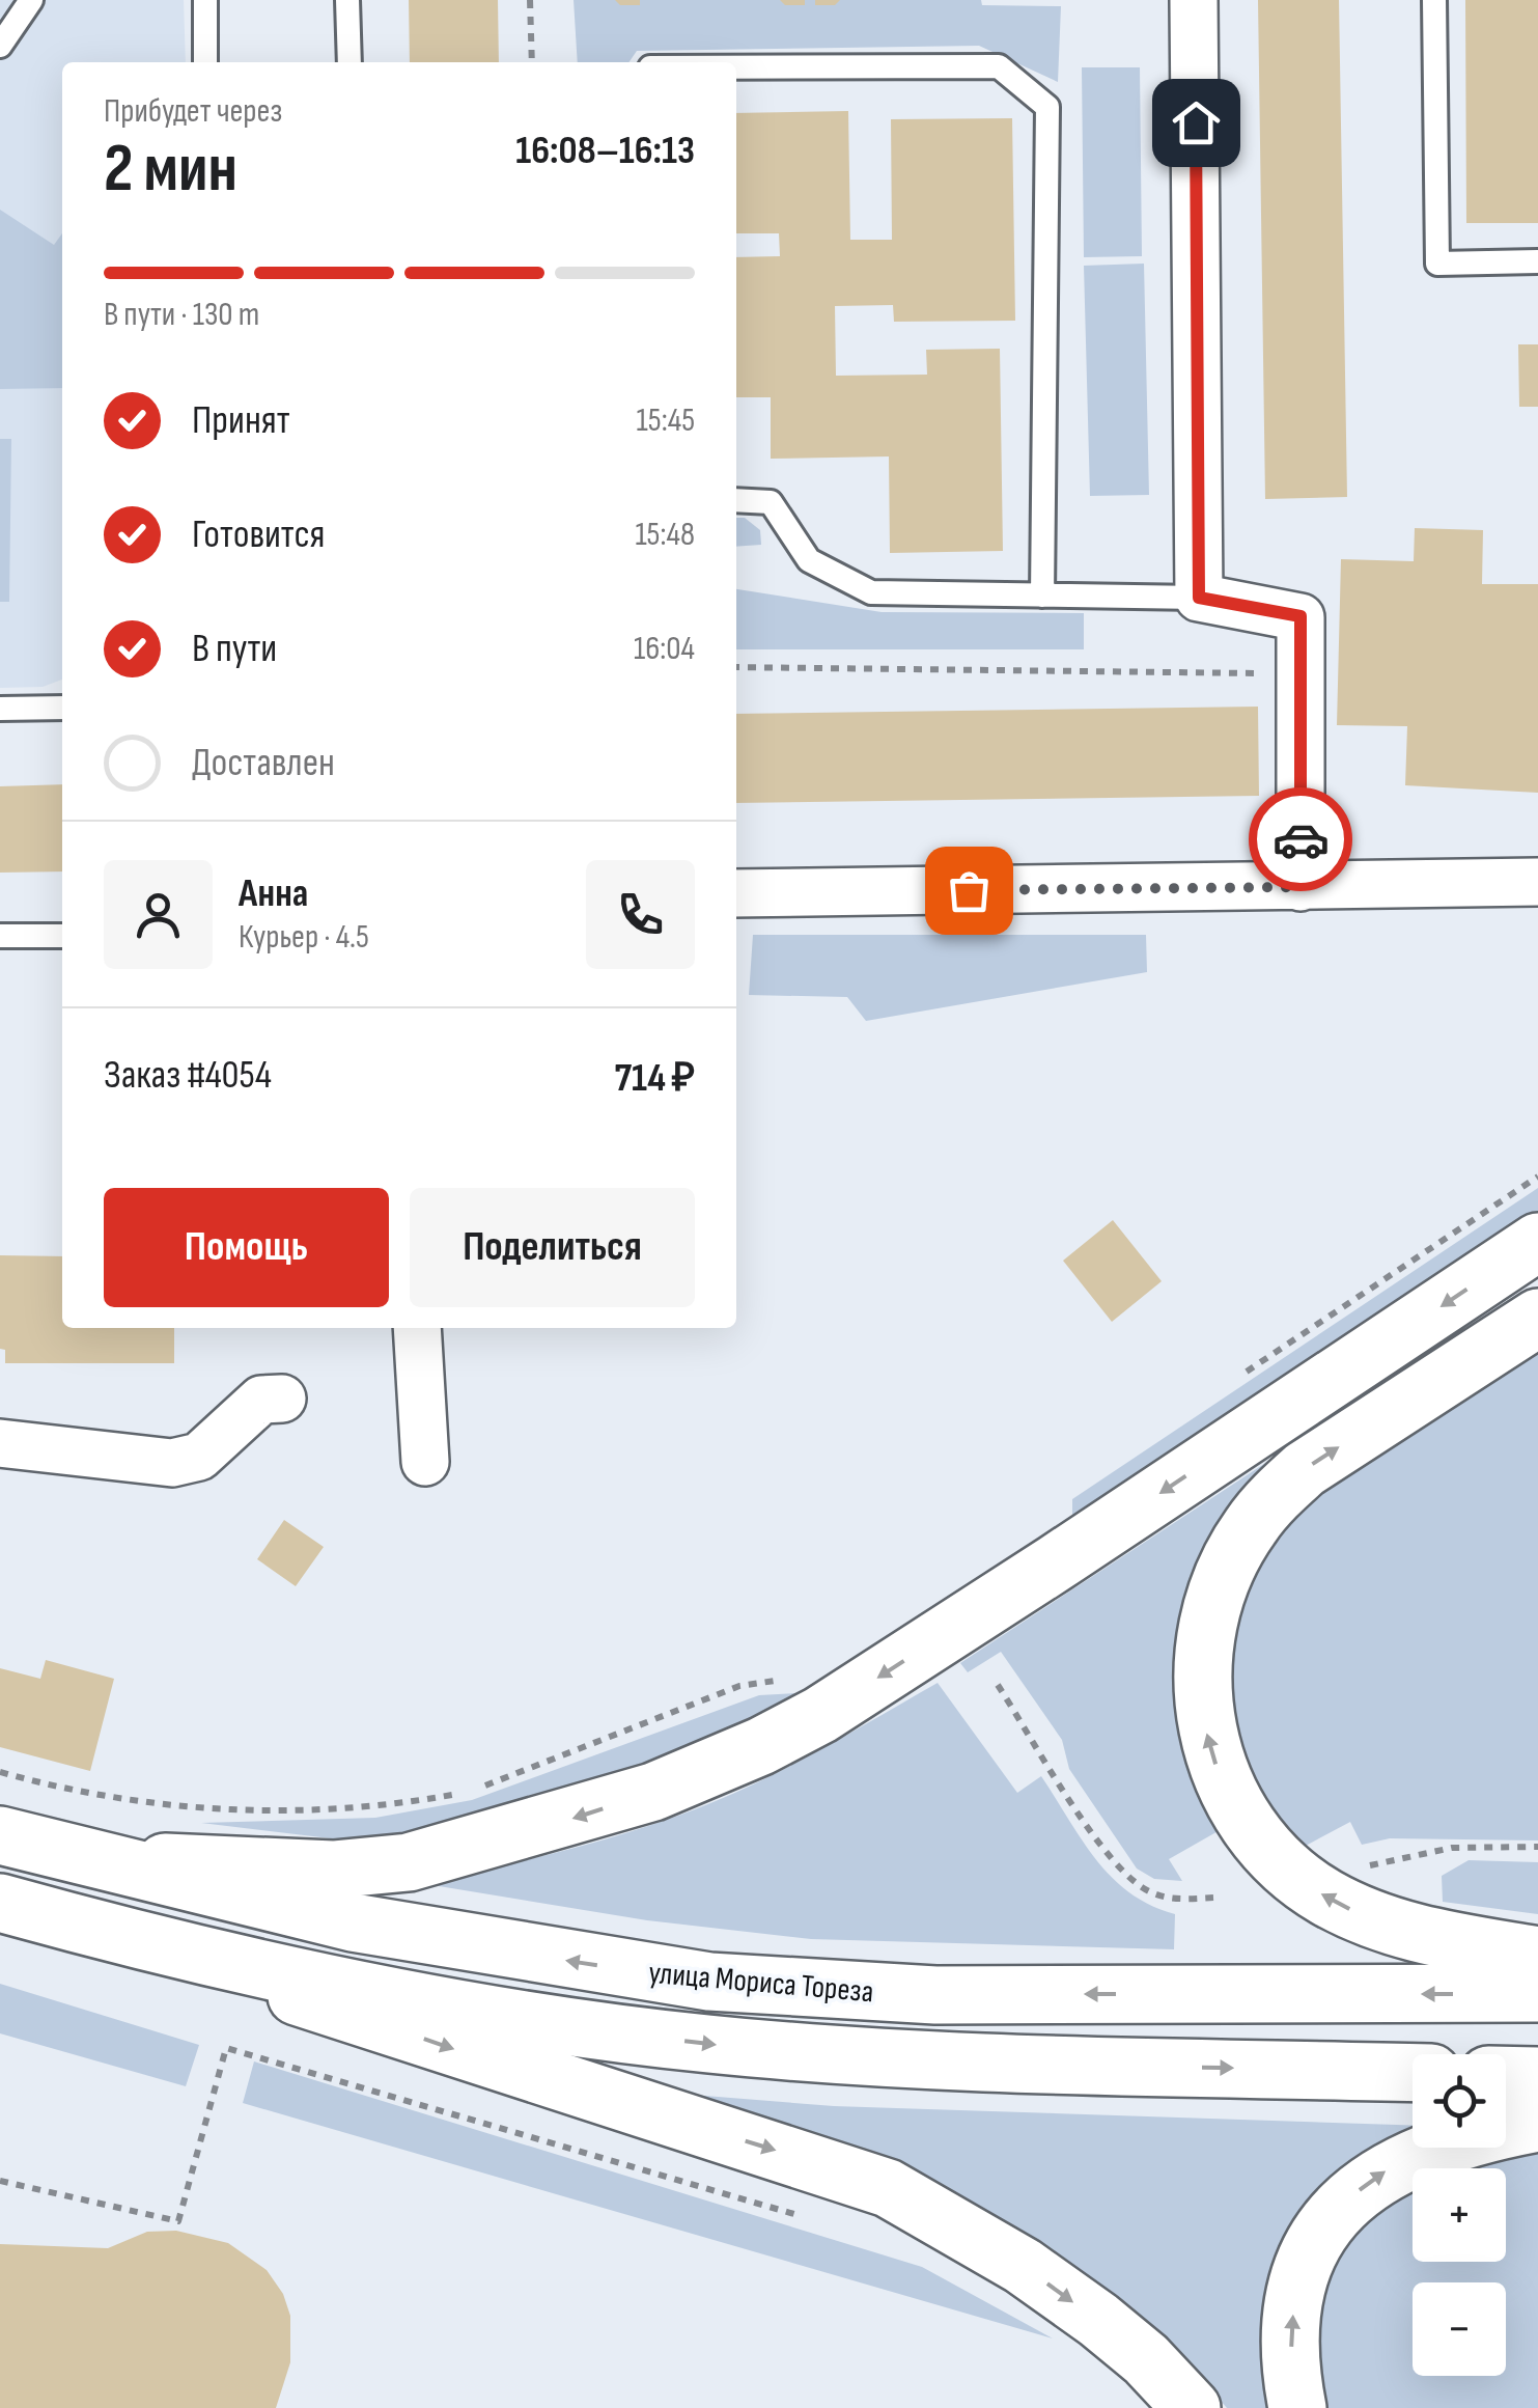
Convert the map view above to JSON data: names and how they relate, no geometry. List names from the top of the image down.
{
  "streets": {
    "street": ["улица Мориса Тореза"]
  },
  "page": {
    "heading": ["2 мин", "Прибудет через", "16:08–16:13"],
    "panel": [
      "Анна",
      "Курьер · 4.5",
      "Заказ #4054",
      "714 ₽"
    ],
    "bar": "В пути · 130 m",
    "list": [
      ["Принят", "15:45"],
      ["Готовится", "15:48"],
      ["В пути", "16:04"],
      "Доставлен"
    ],
    "buttons": ["Помощь", "Поделиться"],
    "map_buttons": ["+", "−"]
  }
}
